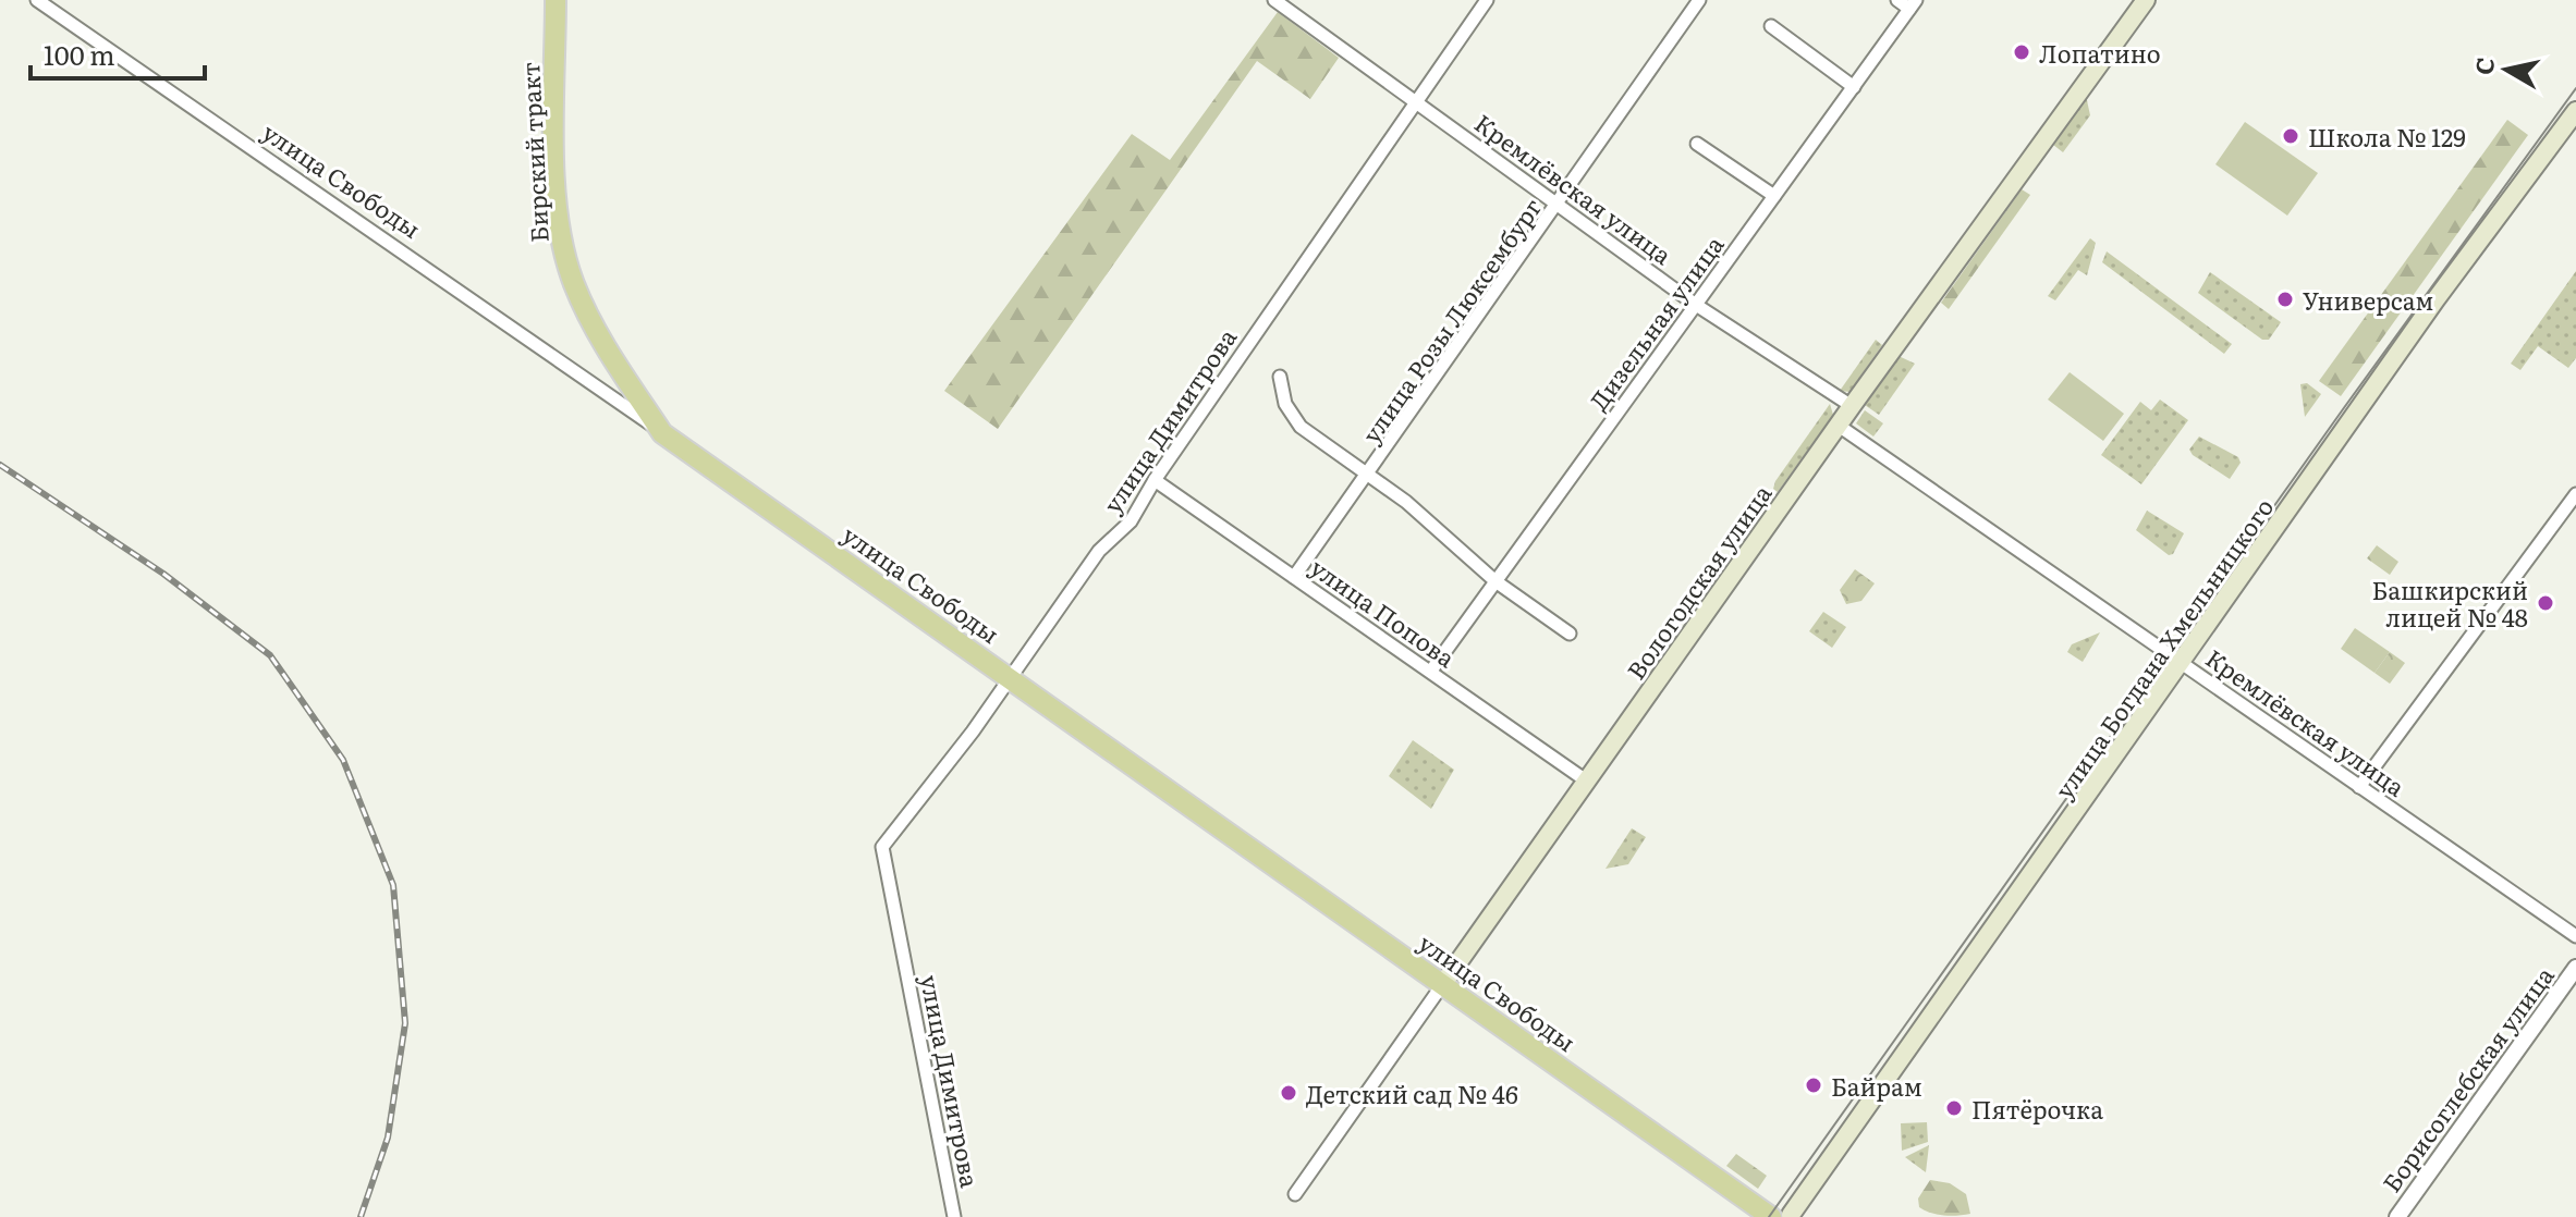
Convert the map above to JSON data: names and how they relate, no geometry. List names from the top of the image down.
{
  "streets": {
    "main road": [
      "Бирский тракт",
      "улица Свободы",
      "Вологодская улица",
      "улица Богдана Хмельницкого"
    ],
    "street": [
      "Кремлёвская улица",
      "улица Розы Люксембург",
      "Дизельная улица",
      "улица Димитрова",
      "улица Попова",
      "Борисоглебская улица"
    ]
  },
  "crossings": [
    ["Бирский тракт", "улица Свободы"],
    ["улица Свободы", "улица Димитрова"],
    ["улица Свободы", "Вологодская улица"],
    ["улица Свободы", "улица Богдана Хмельницкого"],
    ["Кремлёвская улица", "улица Розы Люксембург"],
    ["Кремлёвская улица", "Дизельная улица"],
    ["Кремлёвская улица", "улица Димитрова"],
    ["Кремлёвская улица", "Вологодская улица"],
    ["Кремлёвская улица", "улица Богдана Хмельницкого"],
    ["улица Розы Люксембург", "улица Попова"],
    ["Дизельная улица", "улица Попова"],
    ["улица Димитрова", "улица Попова"],
    ["Вологодская улица", "улица Попова"]
  ],
  "places": [
    "Лопатино",
    "Школа № 129",
    "Универсам",
    "Башкирский лицей № 48",
    "Байрам",
    "Детский сад № 46",
    "Пятёрочка"
  ],
  "scale_bar": "100 m",
  "north": "left"
}
